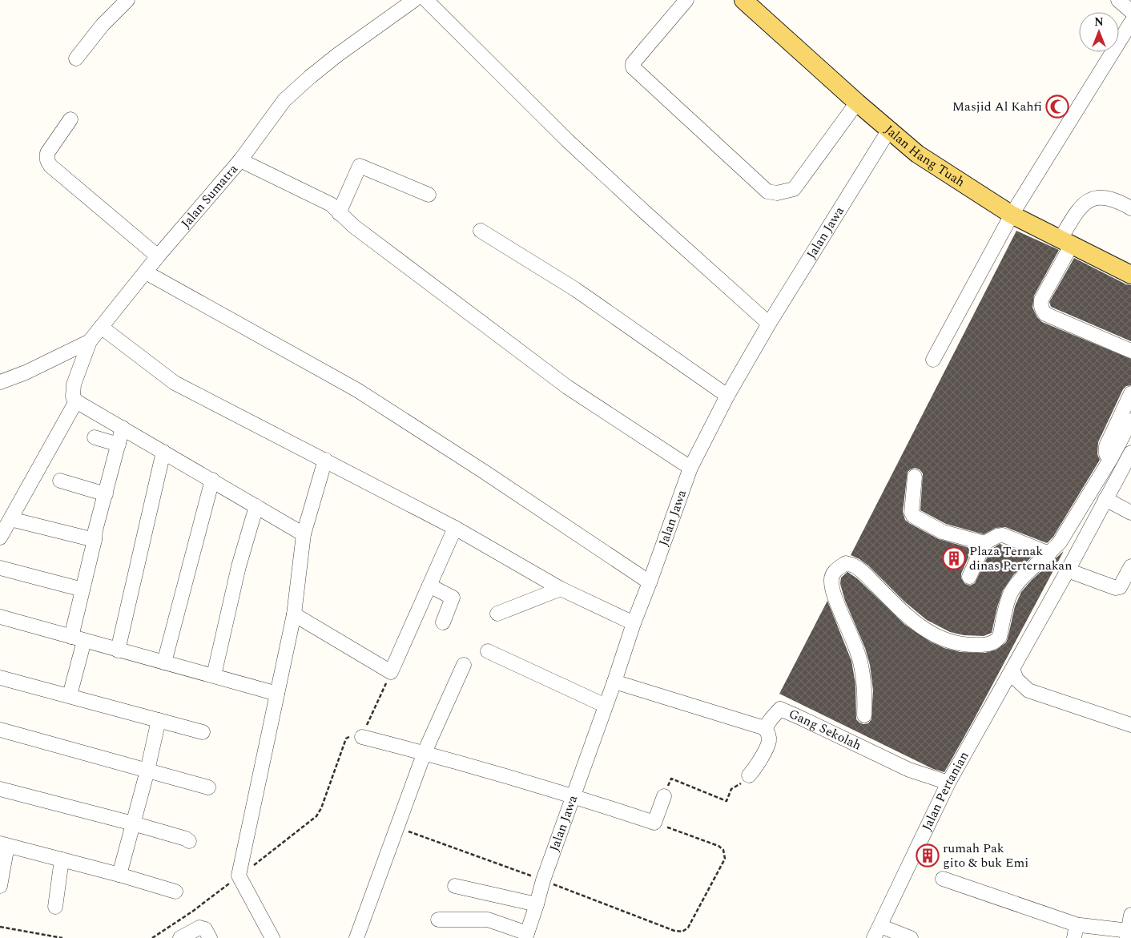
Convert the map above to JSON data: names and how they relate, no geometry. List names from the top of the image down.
{
  "streets": {
    "main road": ["Jalan Hang Tuah"],
    "street": [
      "Jalan Sumatra",
      "Jalan Jawa",
      "Gang Sekolah",
      "Jalan Pertanian"
    ]
  },
  "crossings": [
    ["Jalan Hang Tuah", "Jalan Jawa"],
    ["Gang Sekolah", "Jalan Pertanian"]
  ],
  "places": {
    "mosque": ["Masjid Al Kahfi"],
    "building": ["Plaza Ternak dinas Perternakan", "rumah Pak gito & buk Emi"]
  },
  "north": "top"
}
